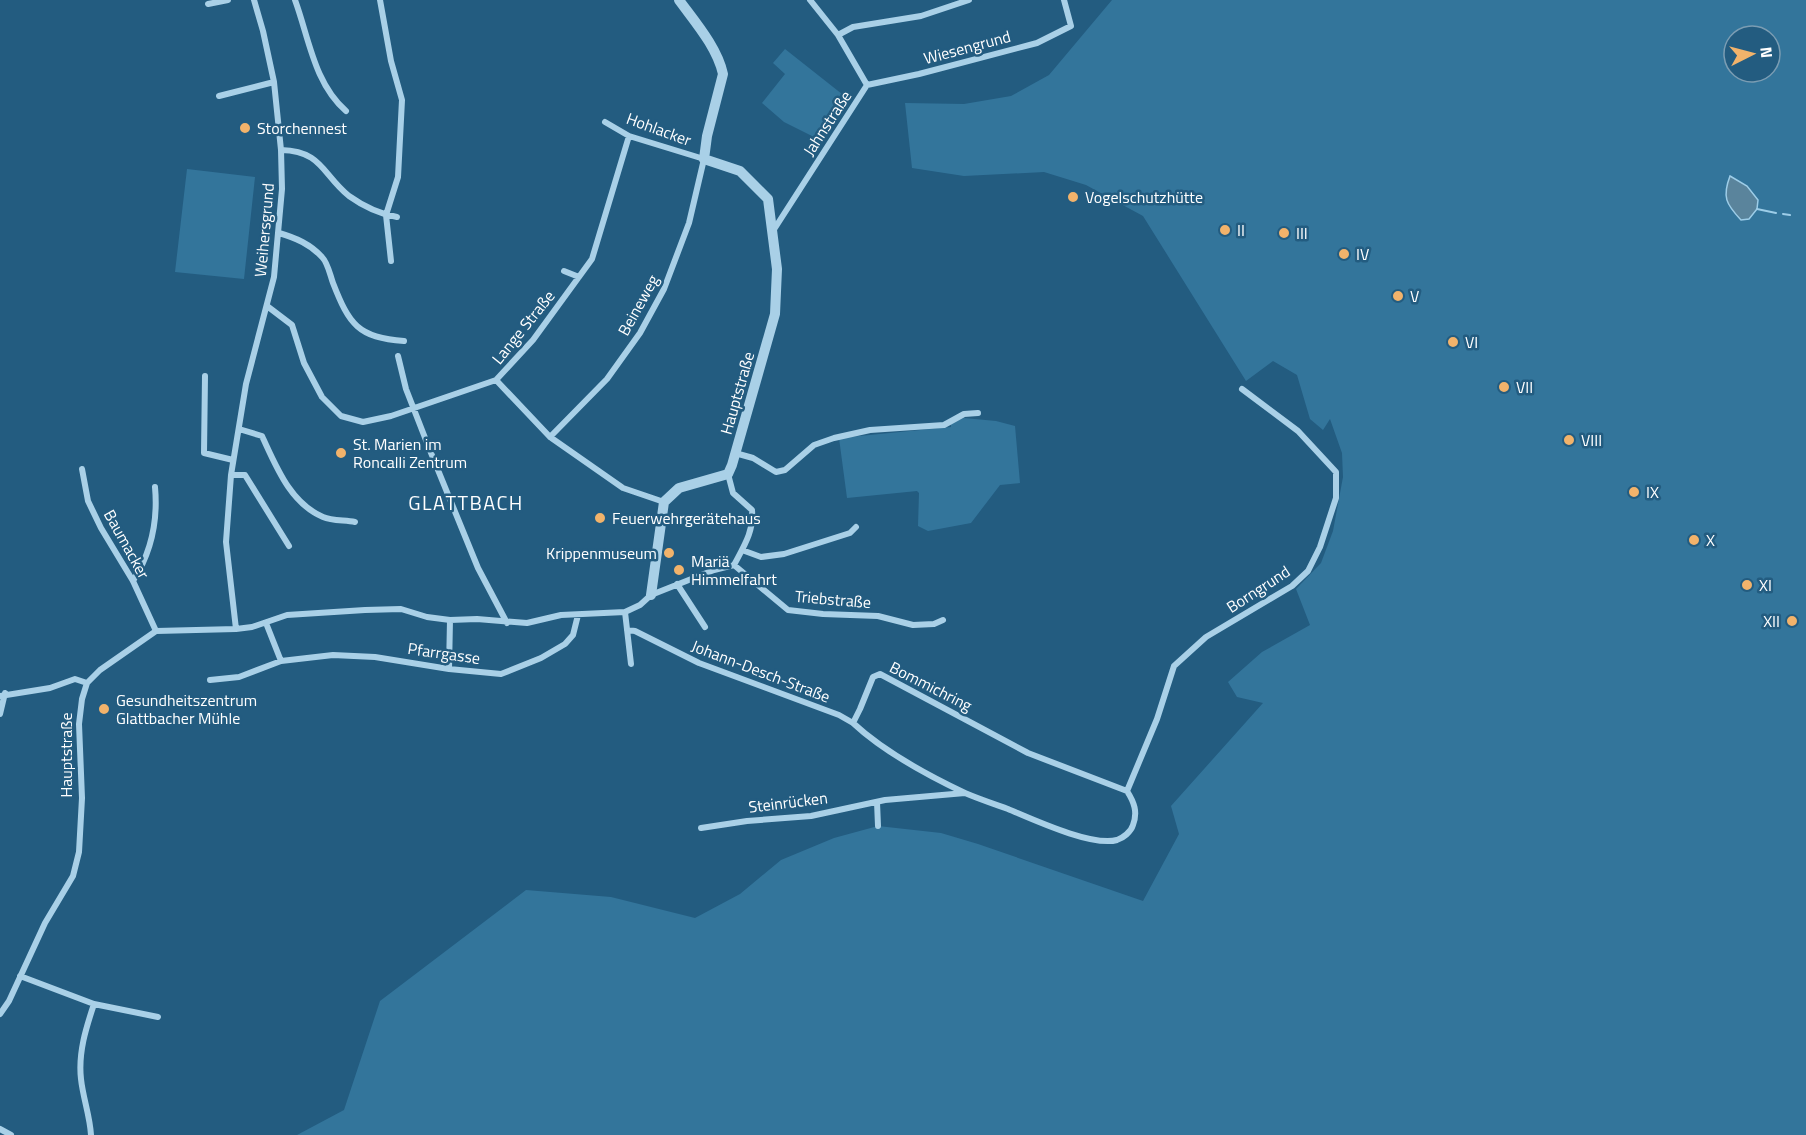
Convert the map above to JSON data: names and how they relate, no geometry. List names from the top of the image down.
{
  "streets": {
    "street": [
      "Wiesengrund",
      "Jahnstraße",
      "Hohlacker",
      "Weihersgrund",
      "Beineweg",
      "Lange Straße",
      "Hauptstraße",
      "Baumacker",
      "Borngrund",
      "Triebstraße",
      "Pfarrgasse",
      "Johann-Desch-Straße",
      "Bommichring",
      "Steinrücken"
    ]
  },
  "crossings": [
    ["Wiesengrund", "Jahnstraße"],
    ["Jahnstraße", "Hauptstraße"],
    ["Hohlacker", "Beineweg"],
    ["Hohlacker", "Lange Straße"],
    ["Hohlacker", "Hauptstraße"],
    ["Weihersgrund", "Lange Straße"],
    ["Beineweg", "Hauptstraße"],
    ["Borngrund", "Bommichring"],
    ["Johann-Desch-Straße", "Bommichring"]
  ],
  "districts": ["GLATTBACH"],
  "places": [
    "Storchennest",
    "Vogelschutzhütte",
    "II",
    "III",
    "IV",
    "V",
    "VI",
    "VII",
    "VIII",
    "St. Marien im Roncalli Zentrum",
    "IX",
    "Feuerwehrgerätehaus",
    "X",
    "Krippenmuseum",
    "Mariä Himmelfahrt",
    "XI",
    "XII",
    "Gesundheitszentrum Glattbacher Mühle"
  ],
  "north": "right"
}
